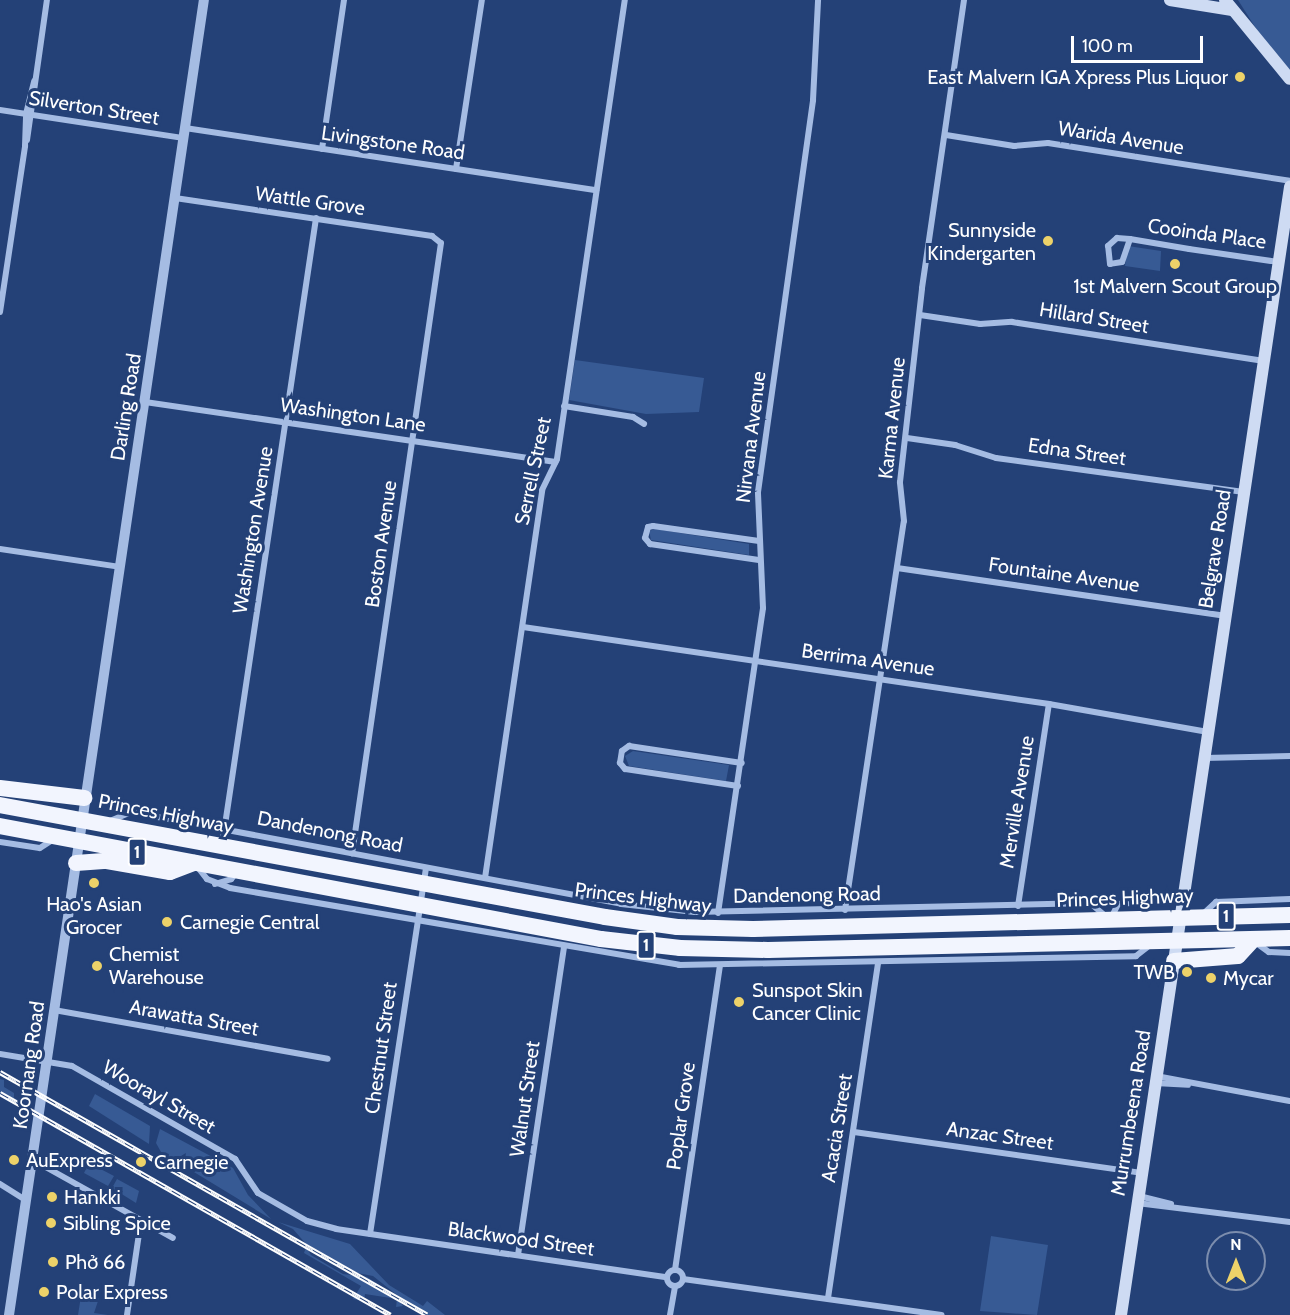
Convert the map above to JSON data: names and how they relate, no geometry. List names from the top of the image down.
{
  "streets": {
    "highway": ["Princes Highway", "1"],
    "main road": ["Belgrave Road", "Murrumbeena Road"],
    "street": [
      "Silverton Street",
      "Warida Avenue",
      "Livingstone Road",
      "Wattle Grove",
      "Cooinda Place",
      "Hillard Street",
      "Darling Road",
      "Washington Lane",
      "Karma Avenue",
      "Nirvana Avenue",
      "Edna Street",
      "Serrell Street",
      "Washington Avenue",
      "Boston Avenue",
      "Fountaine Avenue",
      "Berrima Avenue",
      "Merville Avenue",
      "Dandenong Road",
      "Arawatta Street",
      "Chestnut Street",
      "Koornang Road",
      "Woorayl Street",
      "Walnut Street",
      "Poplar Grove",
      "Acacia Street",
      "Anzac Street",
      "Blackwood Street"
    ]
  },
  "crossings": [
    ["Silverton Street", "Livingstone Road"],
    ["Silverton Street", "Darling Road"],
    ["Warida Avenue", "Karma Avenue"],
    ["Livingstone Road", "Darling Road"],
    ["Livingstone Road", "Serrell Street"],
    ["Wattle Grove", "Darling Road"],
    ["Wattle Grove", "Washington Avenue"],
    ["Wattle Grove", "Boston Avenue"],
    ["Cooinda Place", "Belgrave Road"],
    ["Hillard Street", "Karma Avenue"],
    ["Hillard Street", "Belgrave Road"],
    ["Darling Road", "Washington Lane"],
    ["Darling Road", "Princes Highway"],
    ["Darling Road", "Koornang Road"],
    ["Washington Lane", "Serrell Street"],
    ["Washington Lane", "Washington Avenue"],
    ["Washington Lane", "Boston Avenue"],
    ["Karma Avenue", "Edna Street"],
    ["Karma Avenue", "Fountaine Avenue"],
    ["Karma Avenue", "Berrima Avenue"],
    ["Karma Avenue", "Dandenong Road"],
    ["Nirvana Avenue", "Berrima Avenue"],
    ["Nirvana Avenue", "Dandenong Road"],
    ["Edna Street", "Belgrave Road"],
    ["Serrell Street", "Berrima Avenue"],
    ["Serrell Street", "Dandenong Road"],
    ["Washington Avenue", "Princes Highway"],
    ["Washington Avenue", "Dandenong Road"],
    ["Boston Avenue", "Dandenong Road"],
    ["Belgrave Road", "Fountaine Avenue"],
    ["Belgrave Road", "Berrima Avenue"],
    ["Belgrave Road", "Princes Highway"],
    ["Belgrave Road", "Murrumbeena Road"],
    ["Berrima Avenue", "Merville Avenue"],
    ["Merville Avenue", "Dandenong Road"],
    ["Princes Highway", "Dandenong Road"],
    ["Princes Highway", "Chestnut Street"],
    ["Princes Highway", "Koornang Road"],
    ["Princes Highway", "Murrumbeena Road"],
    ["Dandenong Road", "Chestnut Street"],
    ["1", "Chestnut Street"],
    ["1", "Koornang Road"],
    ["1", "Murrumbeena Road"],
    ["Arawatta Street", "Koornang Road"],
    ["Chestnut Street", "Woorayl Street"],
    ["Chestnut Street", "Blackwood Street"],
    ["Koornang Road", "Woorayl Street"],
    ["Woorayl Street", "Blackwood Street"],
    ["Walnut Street", "Blackwood Street"],
    ["Murrumbeena Road", "Anzac Street"],
    ["Acacia Street", "Anzac Street"]
  ],
  "places": [
    "East Malvern IGA Xpress Plus Liquor",
    "Sunnyside Kindergarten",
    "1st Malvern Scout Group",
    "Hao's Asian Grocer",
    "Carnegie Central",
    "Chemist Warehouse",
    "TWB",
    "Mycar",
    "Sunspot Skin Cancer Clinic",
    "AuExpress",
    "Carnegie",
    "Hankki",
    "Sibling Spice",
    "Phở 66",
    "Polar Express"
  ],
  "scale_bar": "100 m",
  "north": "top"
}
